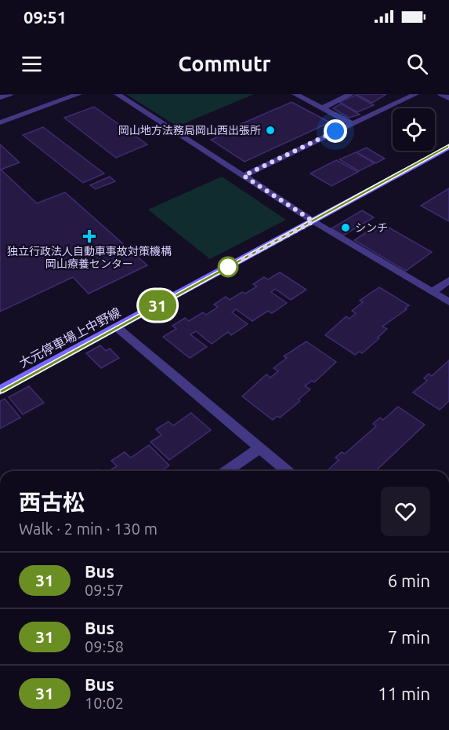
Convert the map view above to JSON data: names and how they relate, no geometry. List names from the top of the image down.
{
  "streets": {
    "main road": ["大元停車場上中野線"]
  },
  "places": {
    "other": ["岡山地方法務局岡山西出張所", "シンチ"],
    "health": ["独立行政法人自動車事故対策機構 岡山療養センター"]
  },
  "lines": ["bus line 31"],
  "page": {
    "status": "09:51",
    "header": "Commutr",
    "on_map": "31",
    "heading": ["西古松", "Walk · 2 min · 130 m"],
    "list": [
      {
        "mark": "31",
        "name": "Bus",
        "note": "09:57",
        "value": "6 min"
      },
      {
        "mark": "31",
        "name": "Bus",
        "note": "09:58",
        "value": "7 min"
      },
      {
        "mark": "31",
        "name": "Bus",
        "note": "10:02",
        "value": "11 min"
      }
    ]
  }
}
